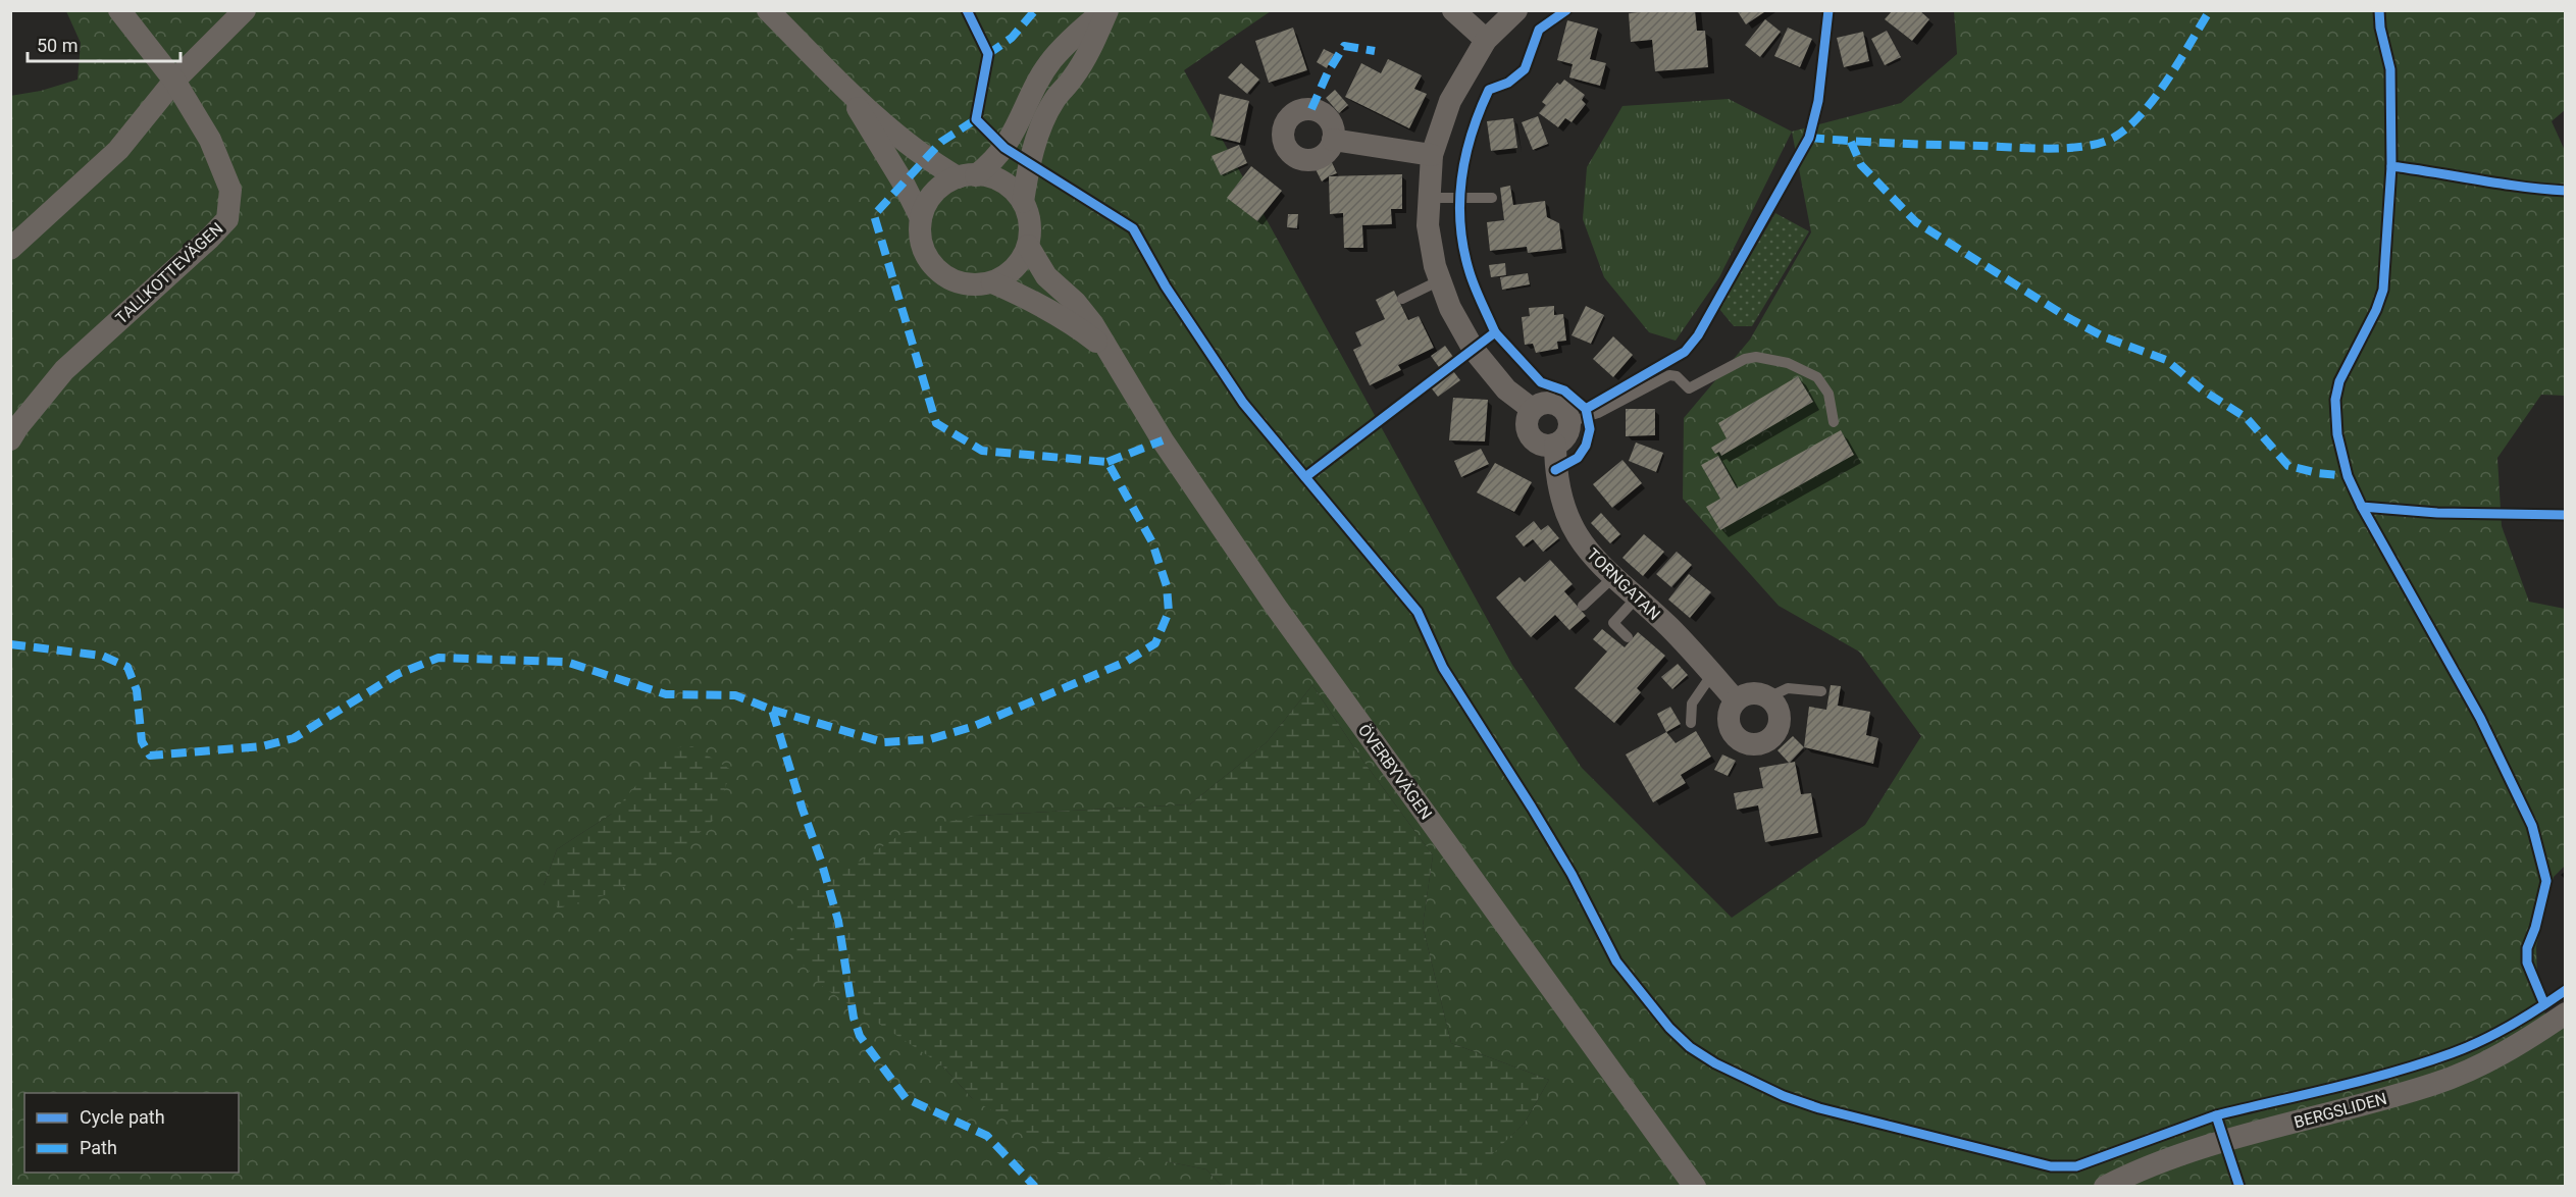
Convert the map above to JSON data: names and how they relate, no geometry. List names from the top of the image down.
{
  "streets": {
    "street": [
      "TALLKOTTEVÄGEN",
      "TORNGATAN",
      "ÖVERBYVÄGEN",
      "BERGSLIDEN"
    ]
  },
  "legend": ["Cycle path", "Path"],
  "scale_bar": "50 m"
}
